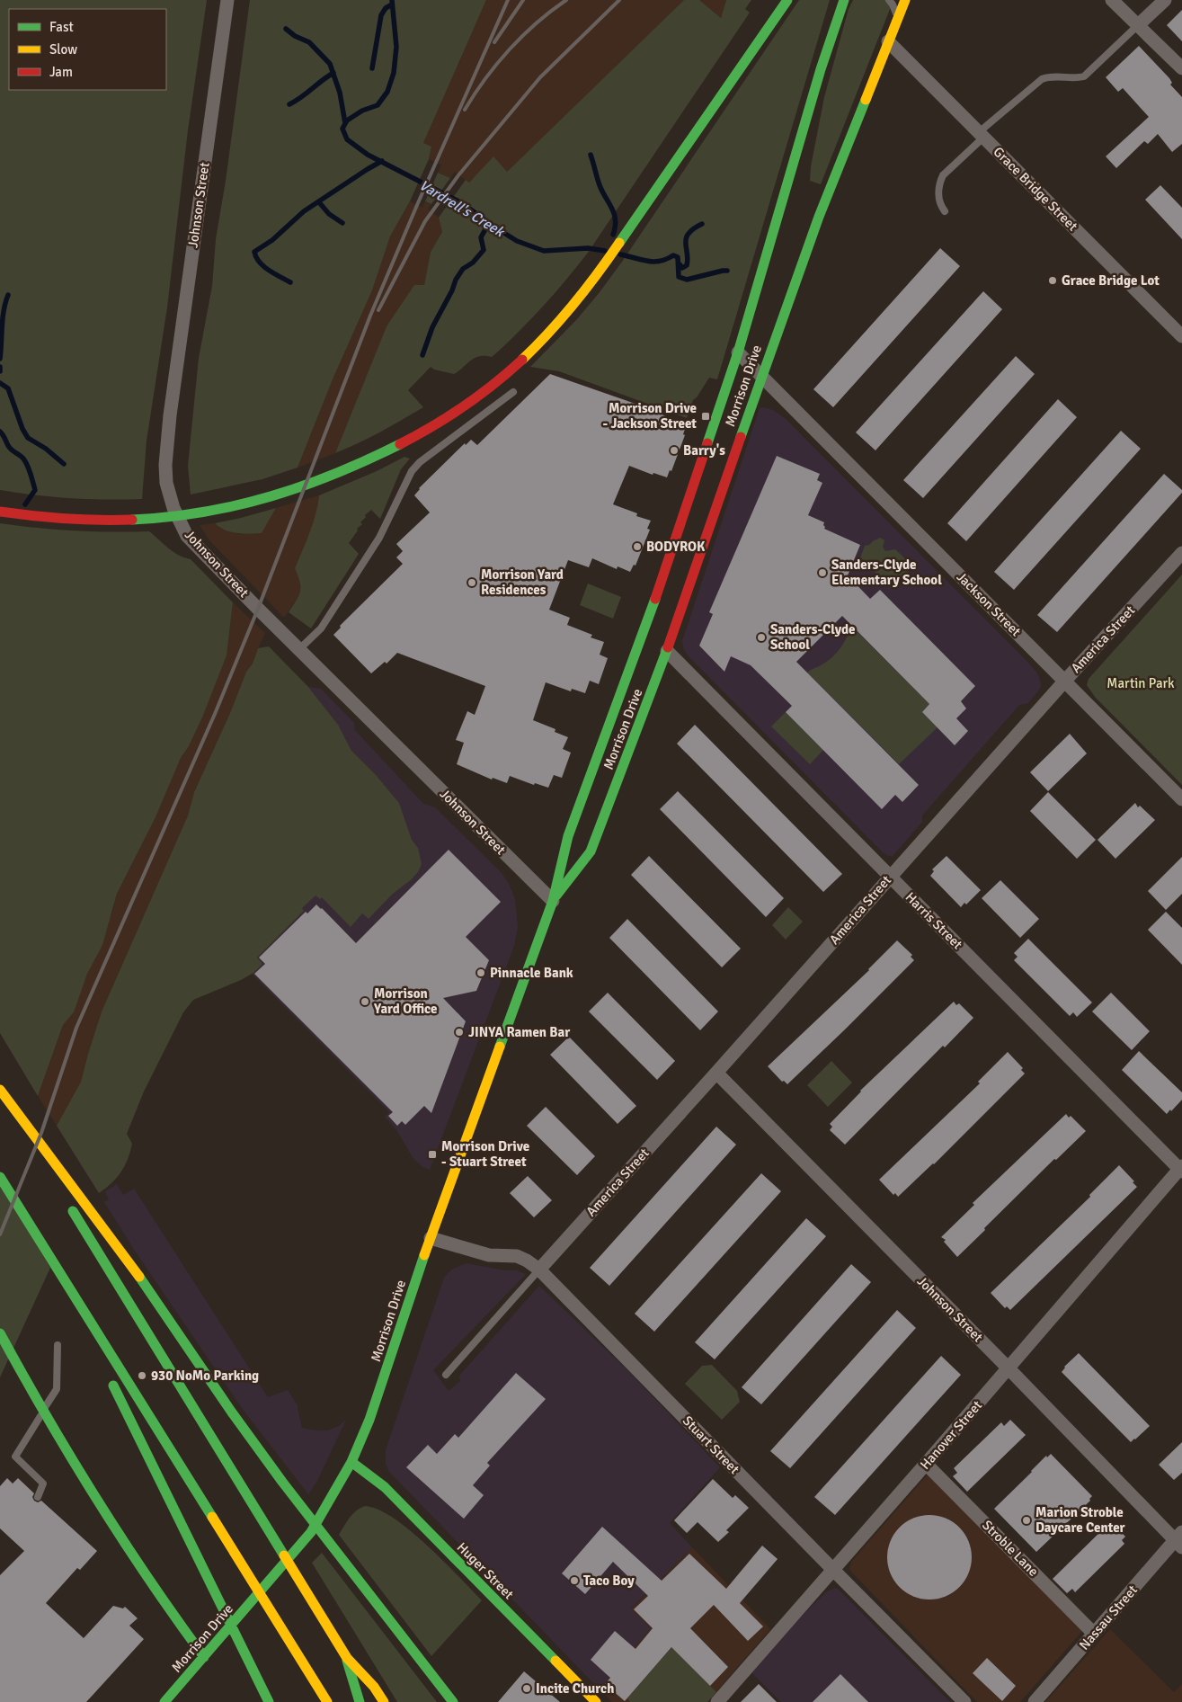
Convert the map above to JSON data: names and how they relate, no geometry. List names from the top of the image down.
{
  "streets": {
    "main road": ["Morrison Drive", "Huger Street"],
    "street": [
      "Grace Bridge Street",
      "Johnson Street",
      "Jackson Street",
      "America Street",
      "Harris Street",
      "Hanover Street",
      "Stuart Street",
      "Stroble Lane",
      "Nassau Street"
    ]
  },
  "crossings": [
    ["Grace Bridge Street", "Morrison Drive"],
    ["Johnson Street", "Morrison Drive"],
    ["Johnson Street", "America Street"],
    ["Johnson Street", "Hanover Street"],
    ["Johnson Street", "Nassau Street"],
    ["Morrison Drive", "Jackson Street"],
    ["Morrison Drive", "Harris Street"],
    ["Morrison Drive", "Stuart Street"],
    ["Morrison Drive", "Huger Street"],
    ["Jackson Street", "America Street"],
    ["America Street", "Harris Street"],
    ["America Street", "Stuart Street"],
    ["Harris Street", "Hanover Street"],
    ["Hanover Street", "Stuart Street"],
    ["Hanover Street", "Stroble Lane"],
    ["Stroble Lane", "Nassau Street"]
  ],
  "water": ["Vardrell's Creek"],
  "parks": ["Martin Park"],
  "places": {
    "other": [
      "Grace Bridge Lot",
      "Barry's",
      "BODYROK",
      "Sanders-Clyde Elementary School",
      "Morrison Yard Residences",
      "Sanders-Clyde School",
      "Pinnacle Bank",
      "Morrison Yard Office",
      "JINYA Ramen Bar",
      "930 NoMo Parking",
      "Marion Stroble Daycare Center",
      "Taco Boy",
      "Incite Church"
    ],
    "transit": ["Morrison Drive - Jackson Street", "Morrison Drive - Stuart Street"]
  },
  "legend": ["Fast", "Slow", "Jam"]
}
